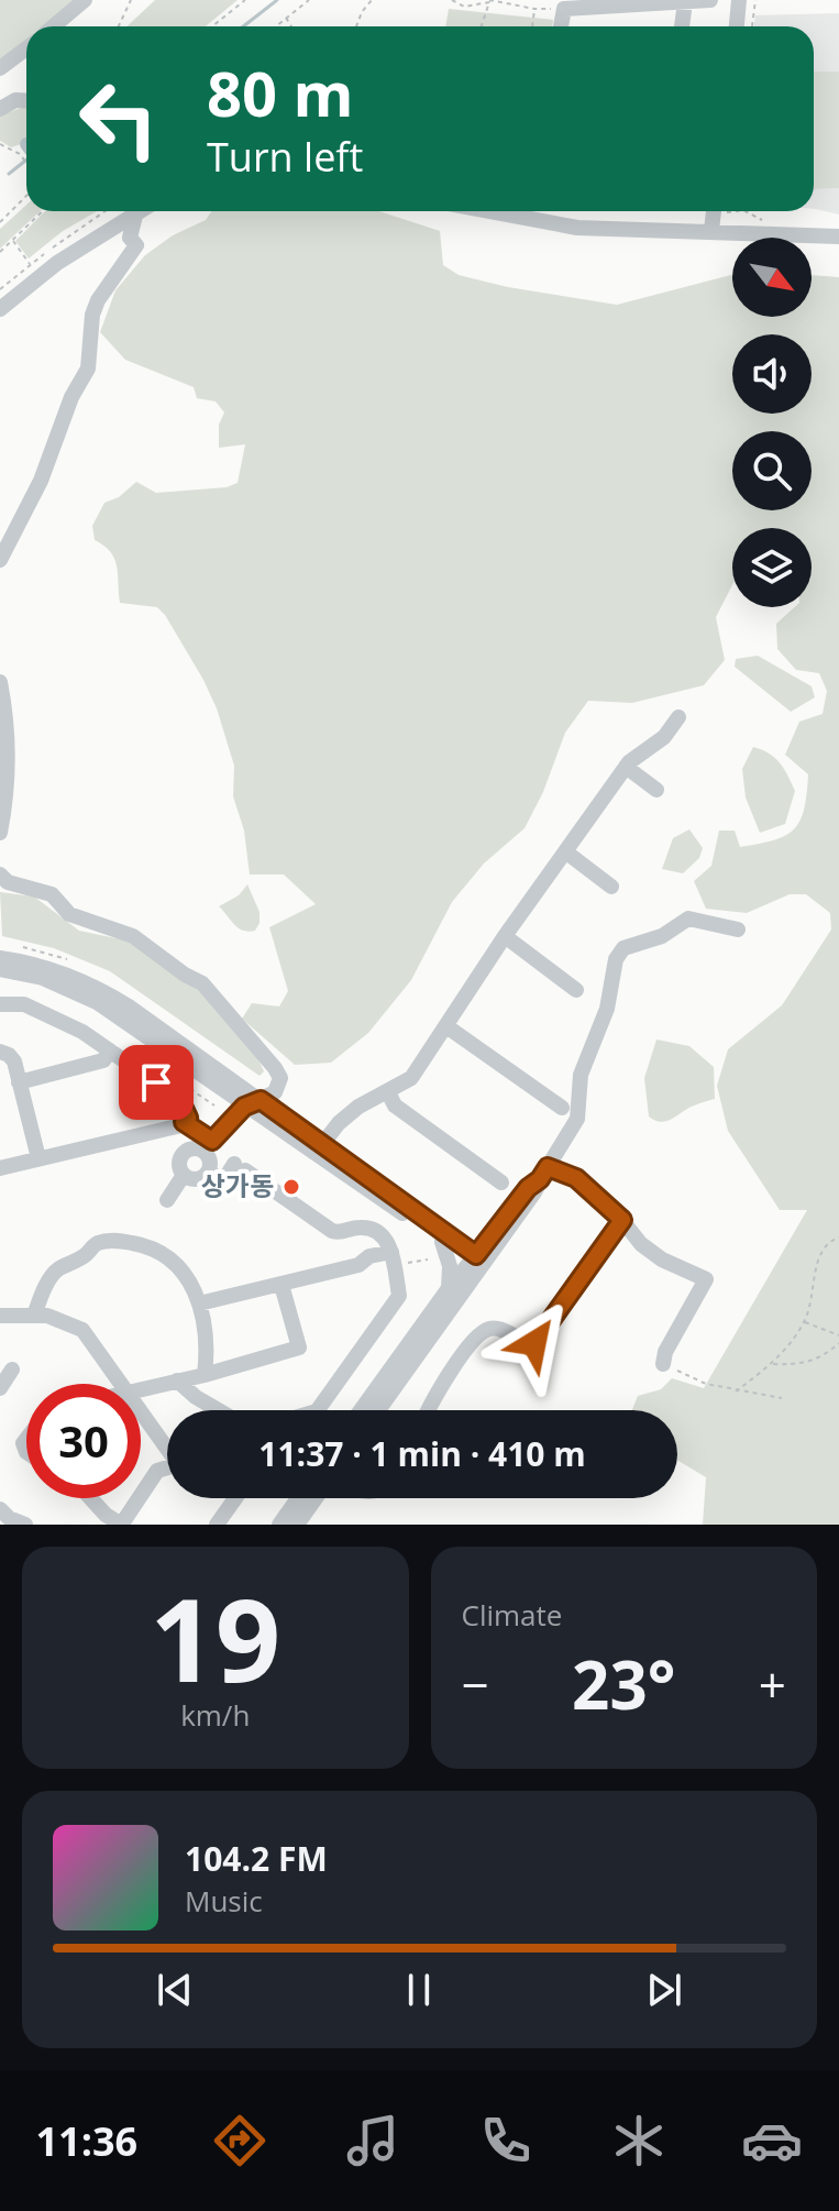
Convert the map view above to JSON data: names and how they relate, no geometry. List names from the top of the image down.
{
  "places": ["상가동"],
  "north": "bottom right",
  "page": {
    "turn": ["80 m", "Turn left"],
    "limit": "30",
    "trip": "11:37 · 1 min · 410 m",
    "tile": [
      ["19", "km/h"],
      "Climate"
    ],
    "heat": ["−", "23°", "+"],
    "song": ["104.2 FM", "Music"],
    "tabs": "11:36"
  }
}
